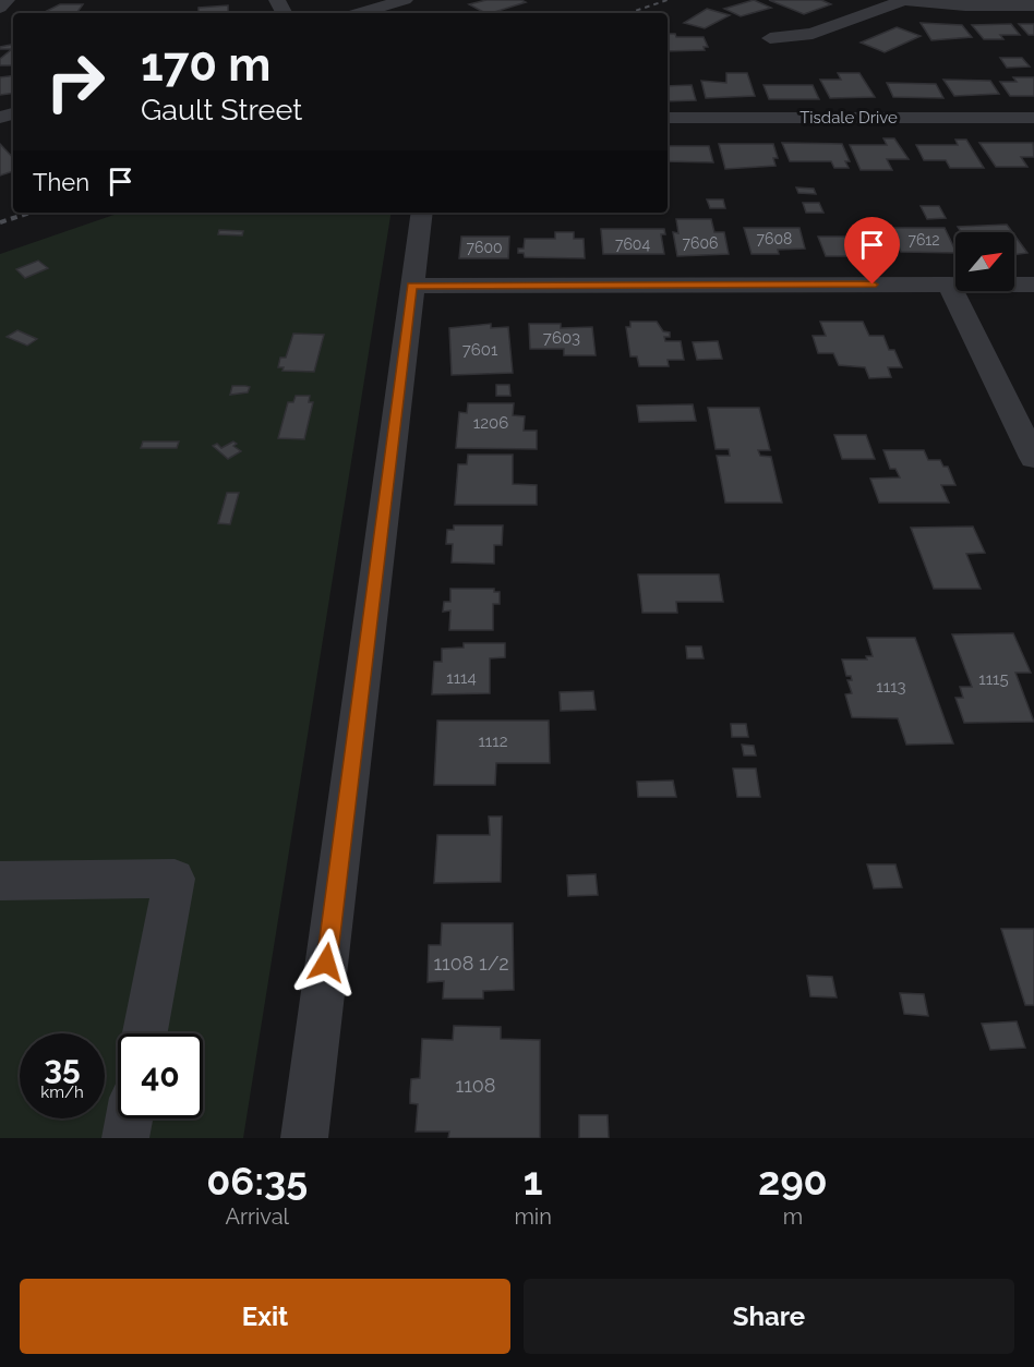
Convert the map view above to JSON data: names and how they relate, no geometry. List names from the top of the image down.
{
  "streets": {
    "street": ["Tisdale Drive"]
  },
  "house_numbers": [
    "7608",
    "7612",
    "7606",
    "7604",
    "7600",
    "7603",
    "7601",
    "1206",
    "1114",
    "1115",
    "1113",
    "1112",
    "1108 1/2",
    "1108"
  ],
  "north": "top right",
  "page": {
    "turn": ["170 m", "Gault Street"],
    "then": "Then",
    "speed": "35 km/h",
    "limit": "40",
    "eta": [
      "06:35",
      "Arrival",
      "1",
      "min",
      "290",
      "m"
    ],
    "buttons": ["Exit", "Share"]
  }
}
